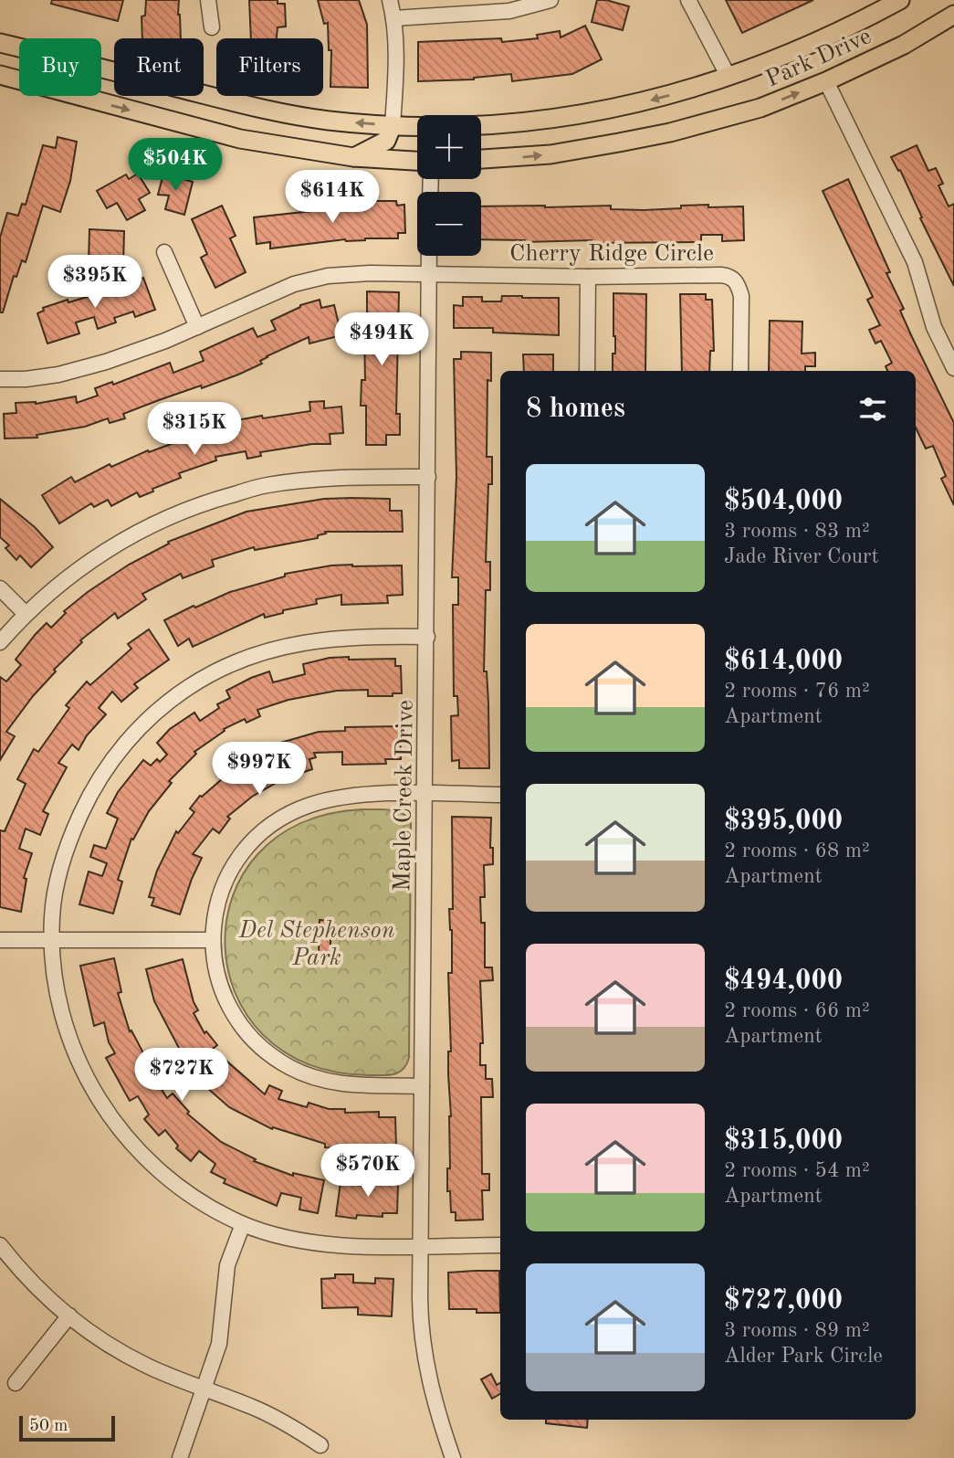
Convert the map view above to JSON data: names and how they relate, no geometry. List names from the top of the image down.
{
  "streets": {
    "main road": ["Park Drive"],
    "street": ["Cherry Ridge Circle", "Maple Creek Drive"]
  },
  "crossings": [
    ["Cherry Ridge Circle", "Maple Creek Drive"]
  ],
  "parks": ["Del Stephenson Park"],
  "scale_bar": "50 m",
  "page": {
    "chip": ["Buy", "Rent", "Filters"],
    "map_buttons": ["+", "−"],
    "price": [
      "$504K",
      "$614K",
      "$395K",
      "$494K",
      "$315K",
      "$997K",
      "$727K",
      "$570K"
    ],
    "heading": "8 homes",
    "list": [
      {
        "name": "$504,000",
        "note": "3 rooms · 83 m² · Jade River Court"
      },
      {
        "name": "$614,000",
        "note": "2 rooms · 76 m² · Apartment"
      },
      {
        "name": "$395,000",
        "note": "2 rooms · 68 m² · Apartment"
      },
      {
        "name": "$494,000",
        "note": "2 rooms · 66 m² · Apartment"
      },
      {
        "name": "$315,000",
        "note": "2 rooms · 54 m² · Apartment"
      },
      {
        "name": "$727,000",
        "note": "3 rooms · 89 m² · Alder Park Circle"
      }
    ],
    "scale": "50 m"
  }
}
